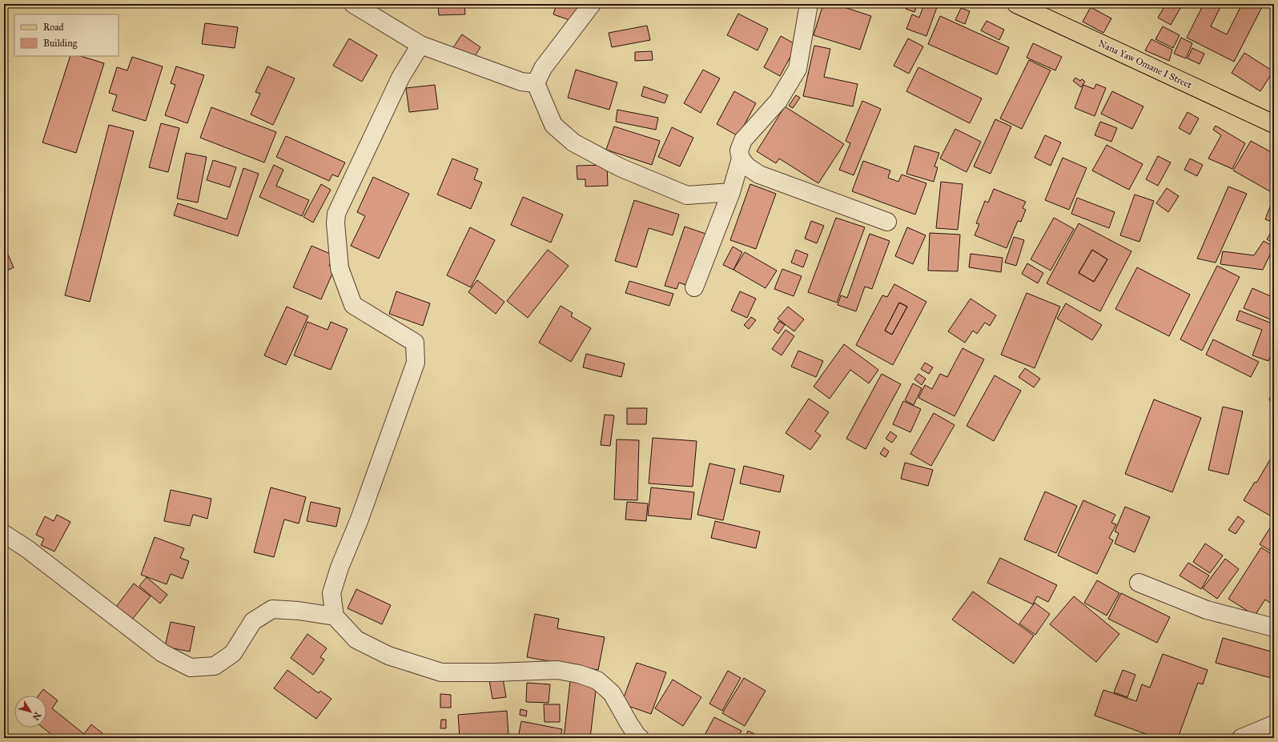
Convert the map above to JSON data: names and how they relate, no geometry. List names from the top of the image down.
{
  "streets": {
    "main road": ["Nana Yaw Omane I Street"]
  },
  "legend": ["Road", "Building"],
  "north": "bottom right"
}
